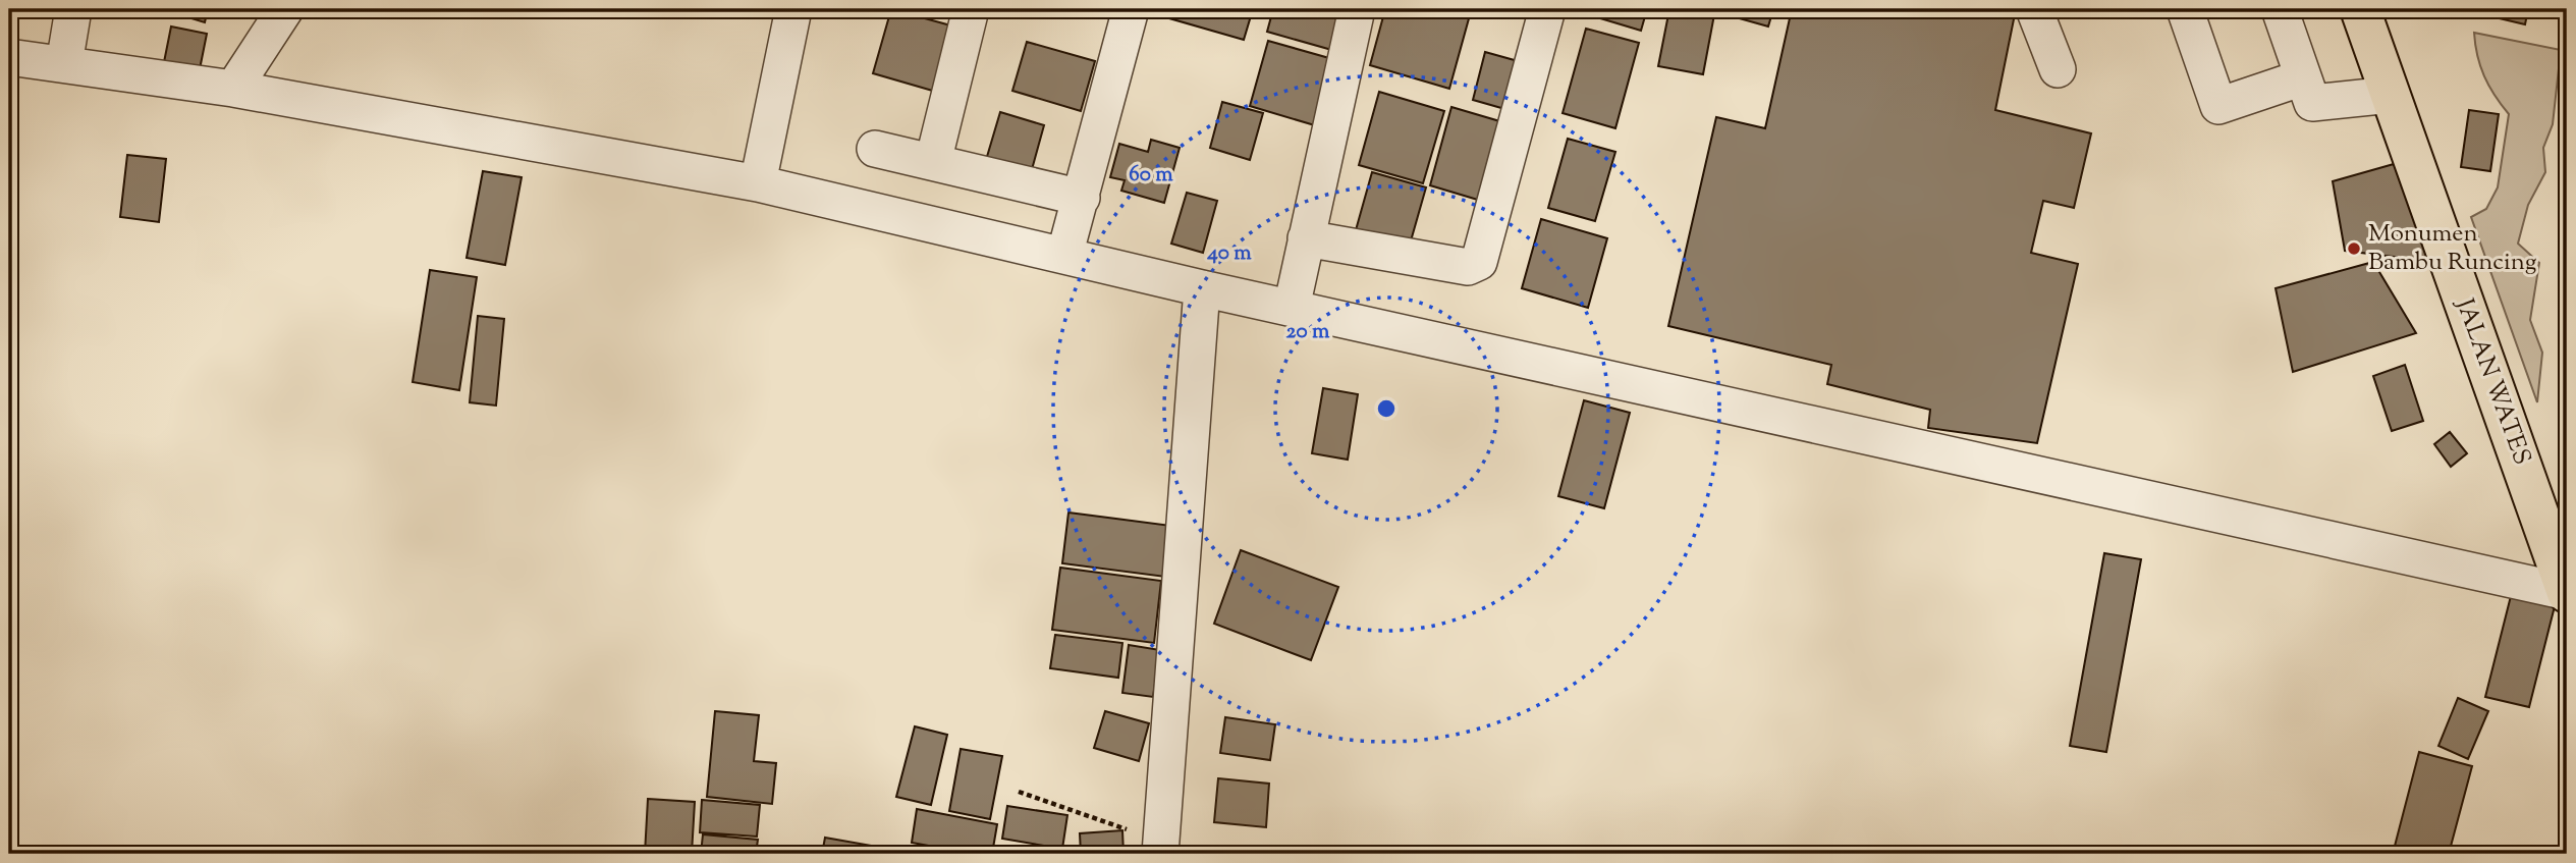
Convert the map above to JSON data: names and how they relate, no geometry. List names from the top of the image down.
{
  "streets": {
    "highway": ["JALAN WATES"]
  },
  "places": ["Monumen Bambu Runcing"],
  "rings": ["60 m", "40 m", "20 m"]
}
